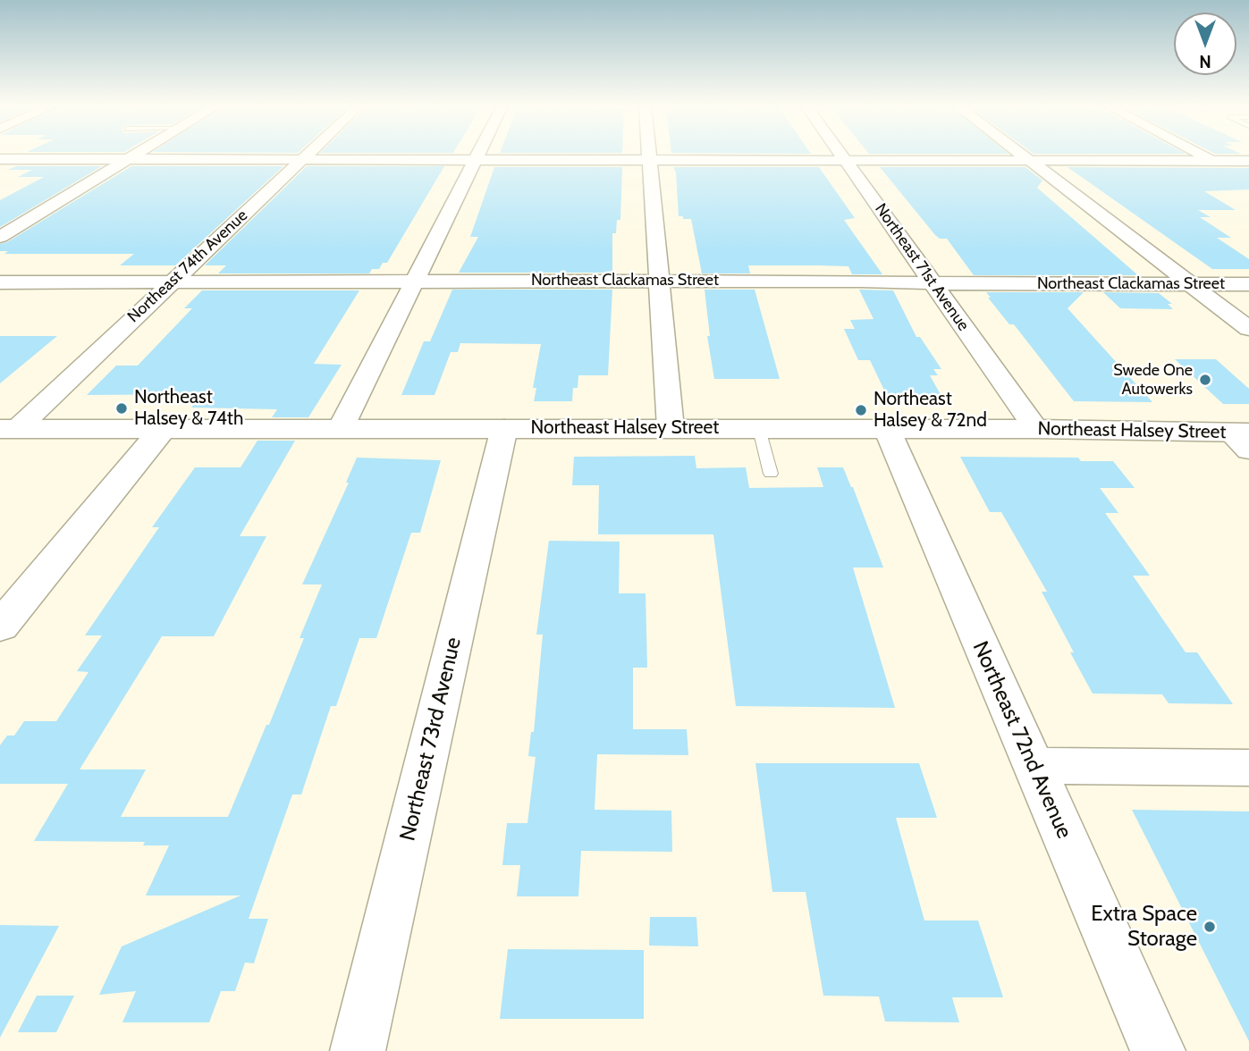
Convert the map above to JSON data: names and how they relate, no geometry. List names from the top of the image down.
{
  "streets": {
    "main road": ["Northeast Halsey Street"],
    "street": [
      "Northeast 74th Avenue",
      "Northeast 71st Avenue",
      "Northeast Clackamas Street",
      "Northeast 73rd Avenue",
      "Northeast 72nd Avenue"
    ]
  },
  "crossings": [
    ["Northeast 74th Avenue", "Northeast Clackamas Street"],
    ["Northeast 74th Avenue", "Northeast Halsey Street"],
    ["Northeast 71st Avenue", "Northeast Clackamas Street"],
    ["Northeast 71st Avenue", "Northeast Halsey Street"],
    ["Northeast Halsey Street", "Northeast 73rd Avenue"],
    ["Northeast Halsey Street", "Northeast 72nd Avenue"]
  ],
  "places": [
    "Swede One Autowerks",
    "Northeast Halsey & 74th",
    "Northeast Halsey & 72nd",
    "Extra Space Storage"
  ],
  "north": "bottom"
}
